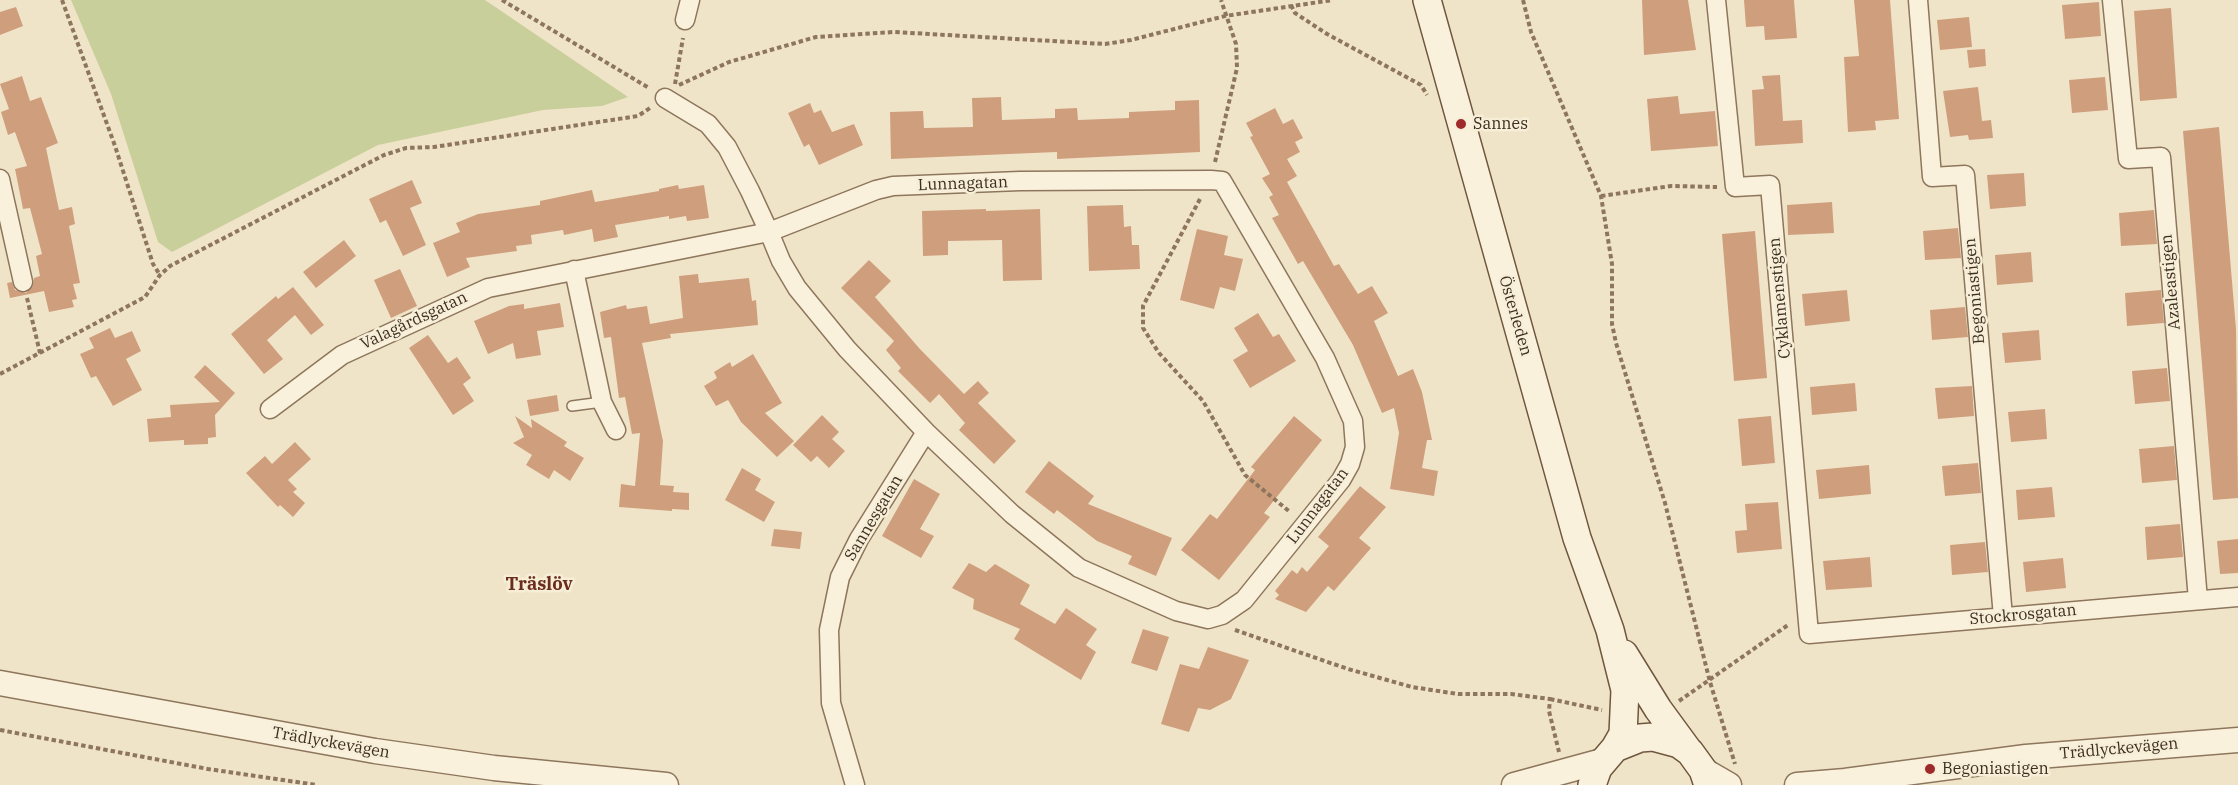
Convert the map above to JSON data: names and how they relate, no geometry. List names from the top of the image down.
{
  "streets": {
    "main road": ["Österleden"],
    "street": [
      "Lunnagatan",
      "Azaleastigen",
      "Begoniastigen",
      "Cyklamenstigen",
      "Valagårdsgatan",
      "Sannesgatan",
      "Stockrosgatan",
      "Trädlyckevägen"
    ]
  },
  "crossings": [
    ["Lunnagatan", "Valagårdsgatan"],
    ["Azaleastigen", "Stockrosgatan"],
    ["Begoniastigen", "Stockrosgatan"],
    ["Cyklamenstigen", "Stockrosgatan"]
  ],
  "districts": ["Träslöv"],
  "places": ["Sannes", "Begoniastigen"]
}
